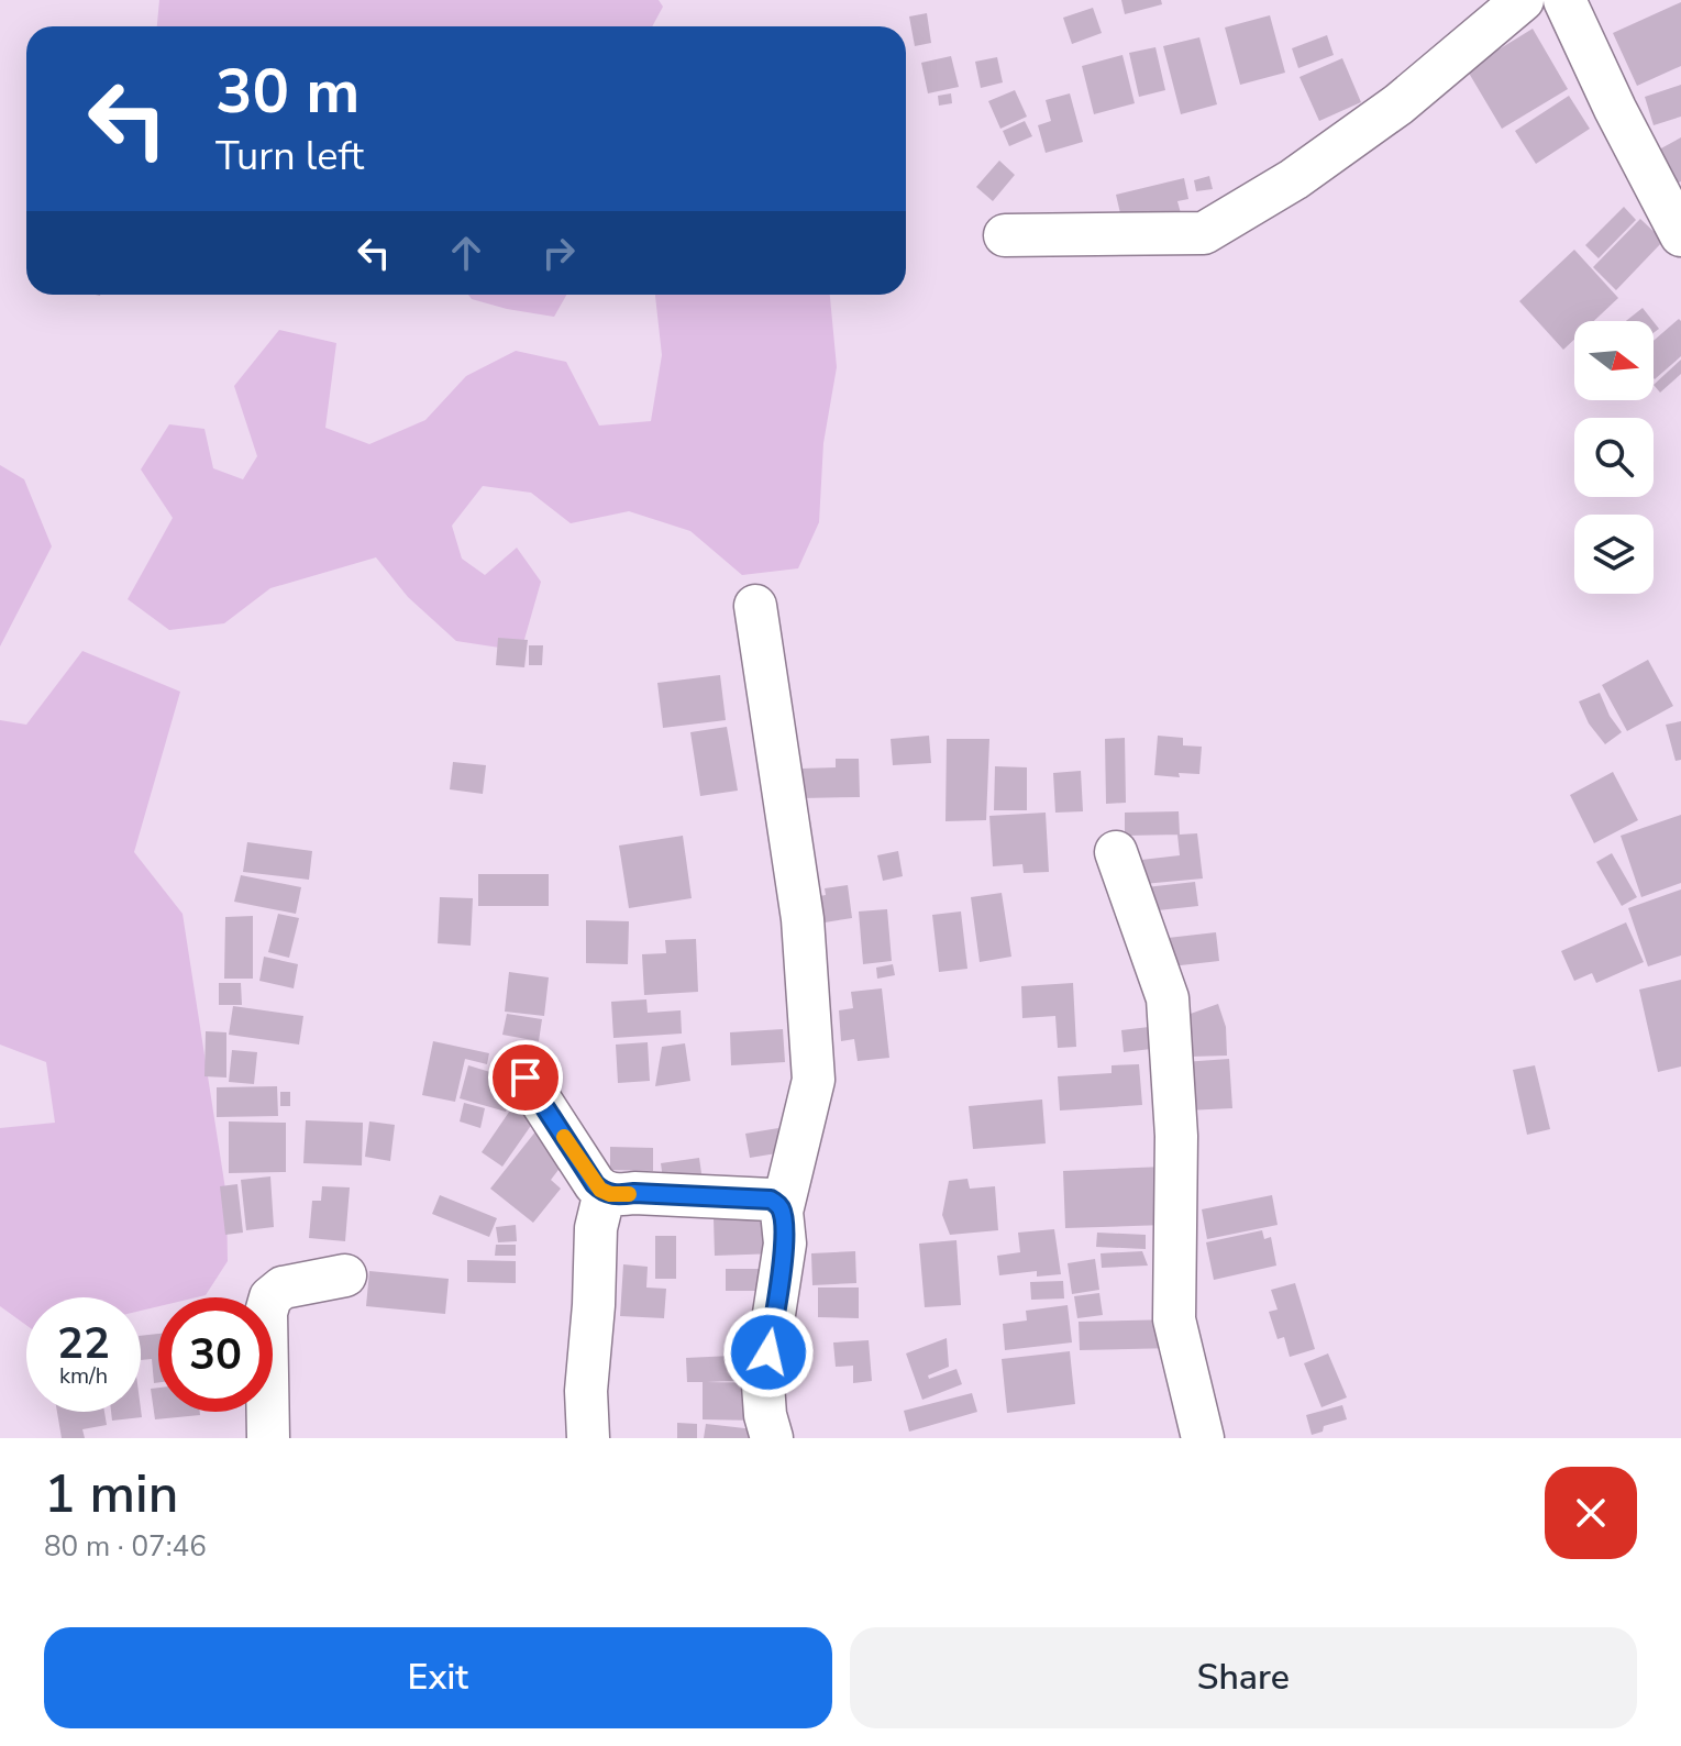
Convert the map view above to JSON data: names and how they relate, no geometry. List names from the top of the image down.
{
  "north": "right",
  "page": {
    "turn": ["30 m", "Turn left"],
    "speed": "22 km/h",
    "limit": "30",
    "heading": ["1 min", "80 m · 07:46"],
    "buttons": ["Exit", "Share"]
  }
}
